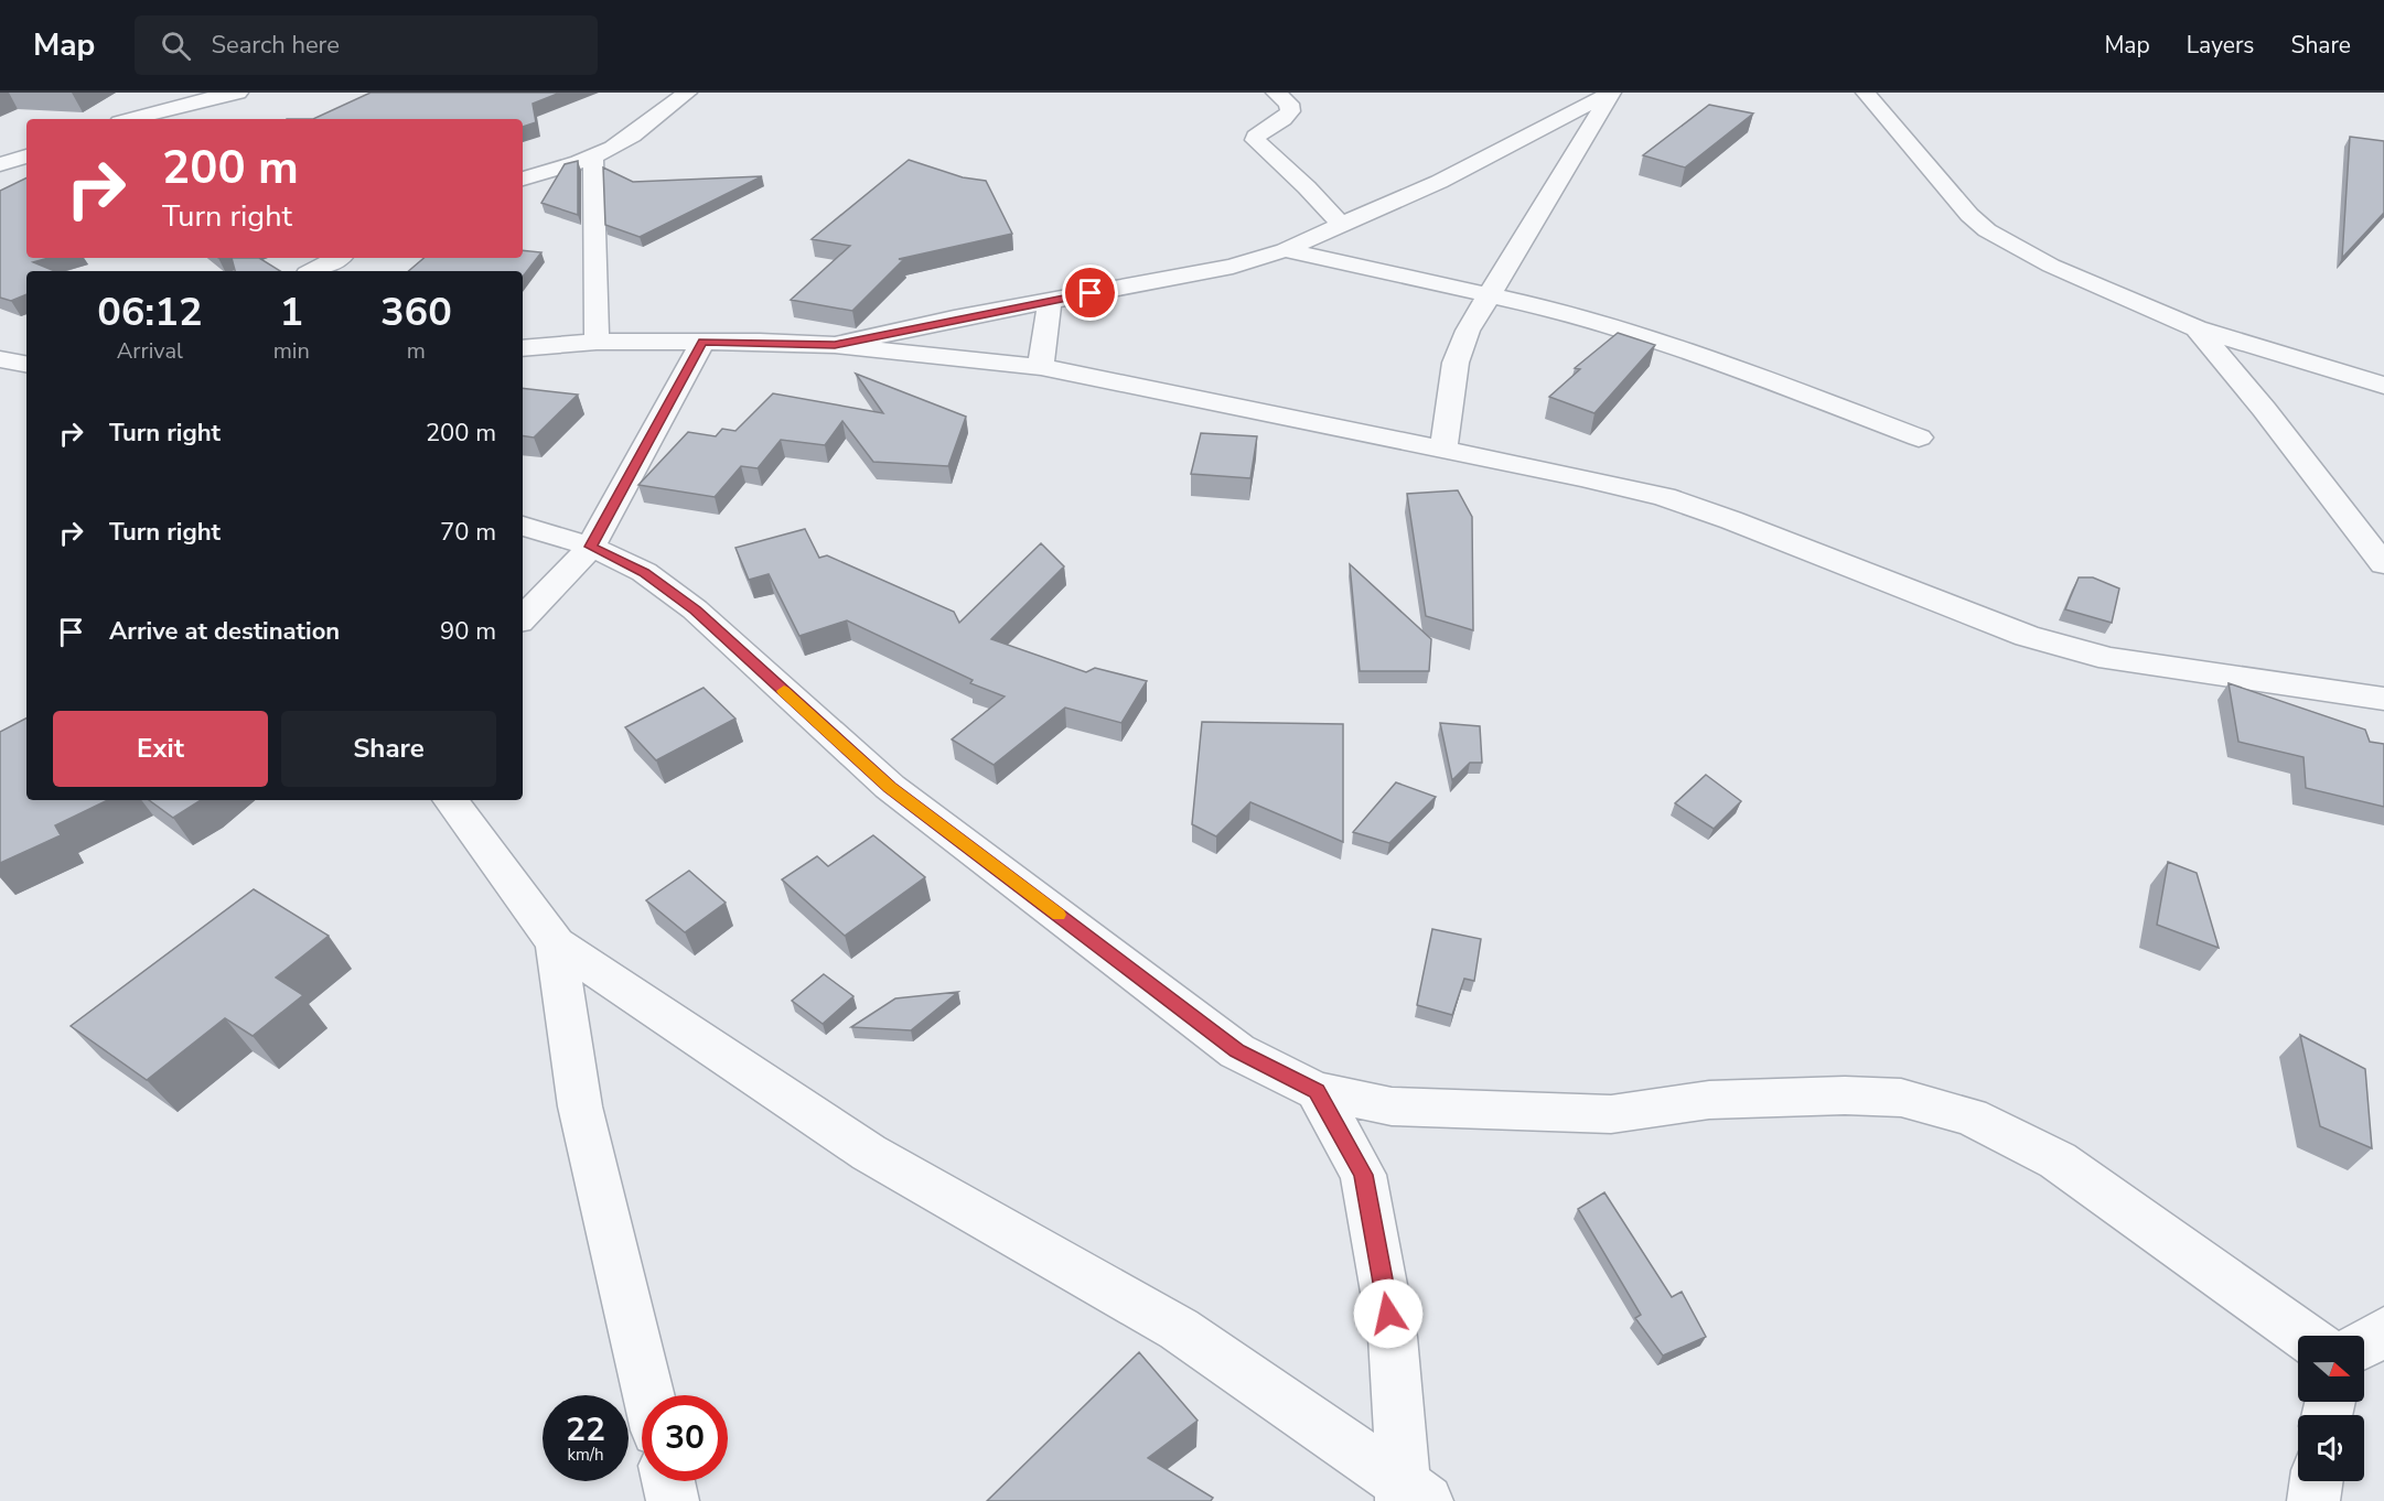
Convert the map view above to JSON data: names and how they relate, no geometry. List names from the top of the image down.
{
  "north": "right",
  "page": {
    "header": "Map",
    "search": "Search here",
    "nav": ["Map", "Layers", "Share"],
    "turn": ["200 m", "Turn right"],
    "eta": [
      "06:12",
      "Arrival",
      "1",
      "min",
      "360",
      "m"
    ],
    "list": [
      {
        "name": "Turn right",
        "value": "200 m"
      },
      {
        "name": "Turn right",
        "value": "70 m"
      },
      {
        "name": "Arrive at destination",
        "value": "90 m"
      }
    ],
    "buttons": ["Exit", "Share"],
    "speed": "22 km/h",
    "limit": "30"
  }
}
